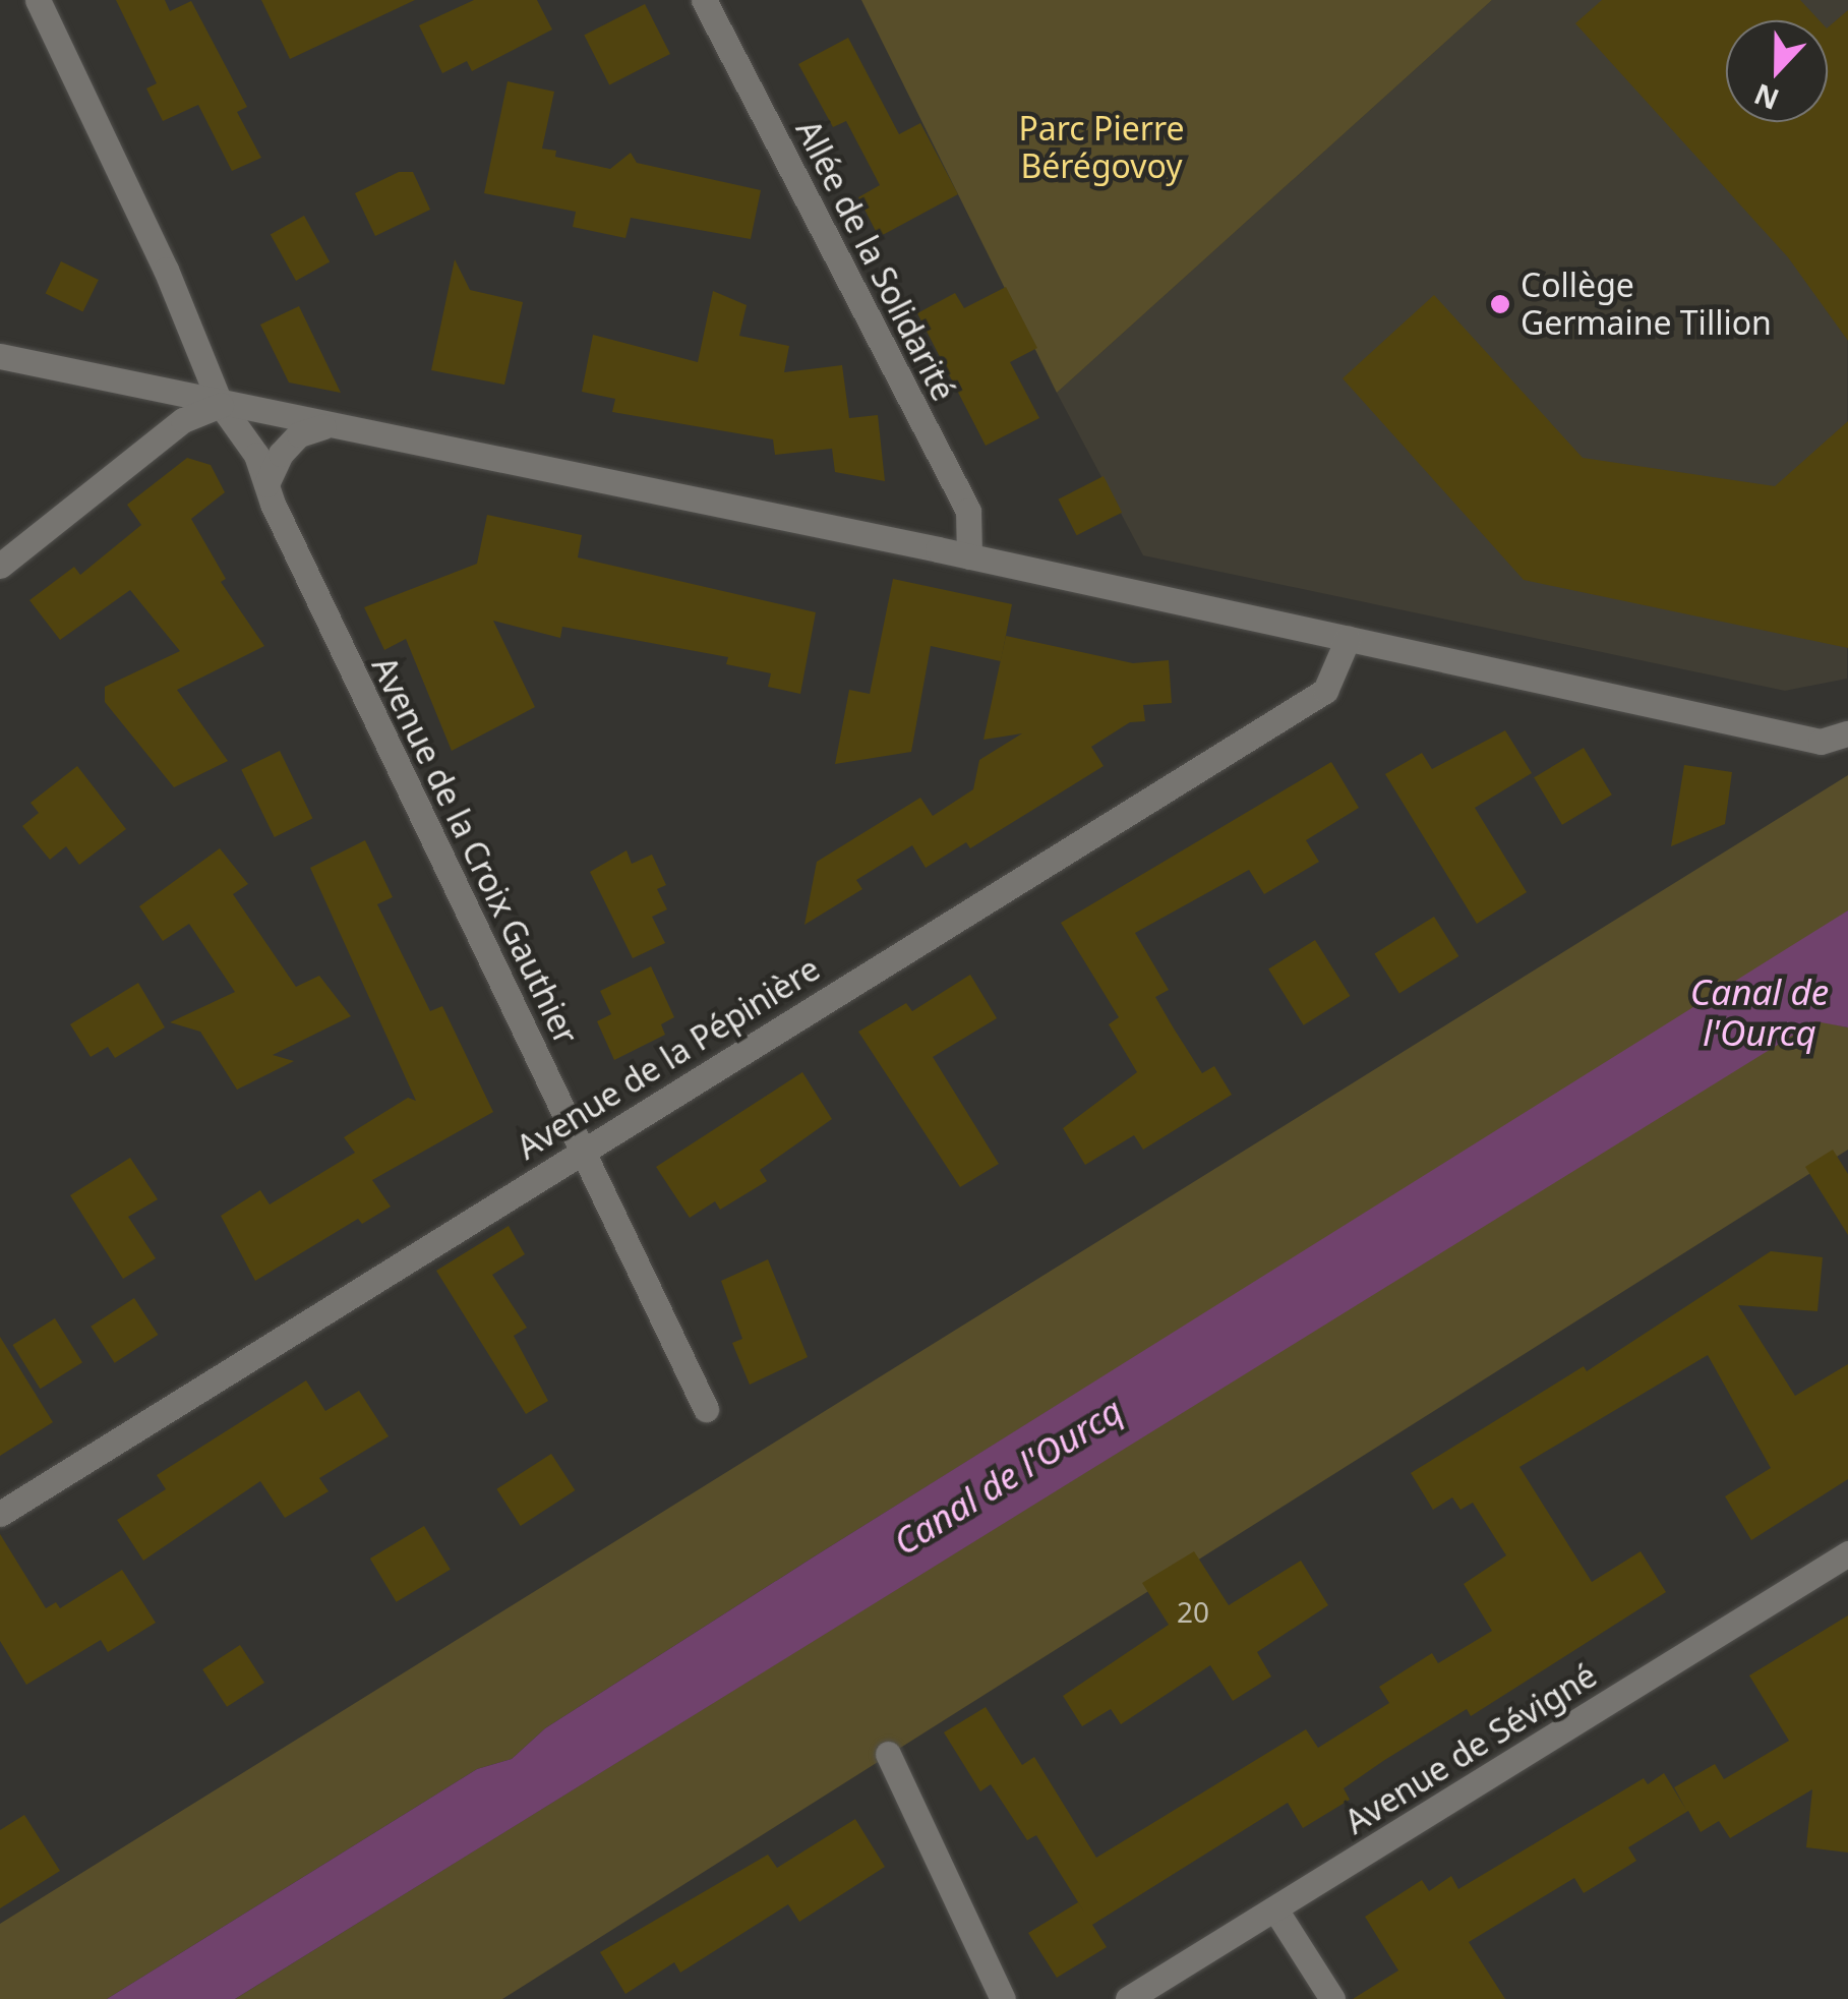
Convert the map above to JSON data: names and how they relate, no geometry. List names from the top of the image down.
{
  "streets": {
    "street": [
      "Allée de la Solidarité",
      "Avenue de la Croix Gauthier",
      "Avenue de la Pépinière",
      "Avenue de Sévigné"
    ]
  },
  "crossings": [
    ["Avenue de la Croix Gauthier", "Avenue de la Pépinière"]
  ],
  "water": ["Canal de l'Ourcq"],
  "parks": ["Parc Pierre Bérégovoy"],
  "places": ["Collège Germaine Tillion"],
  "house_numbers": ["20"],
  "north": "bottom"
}
